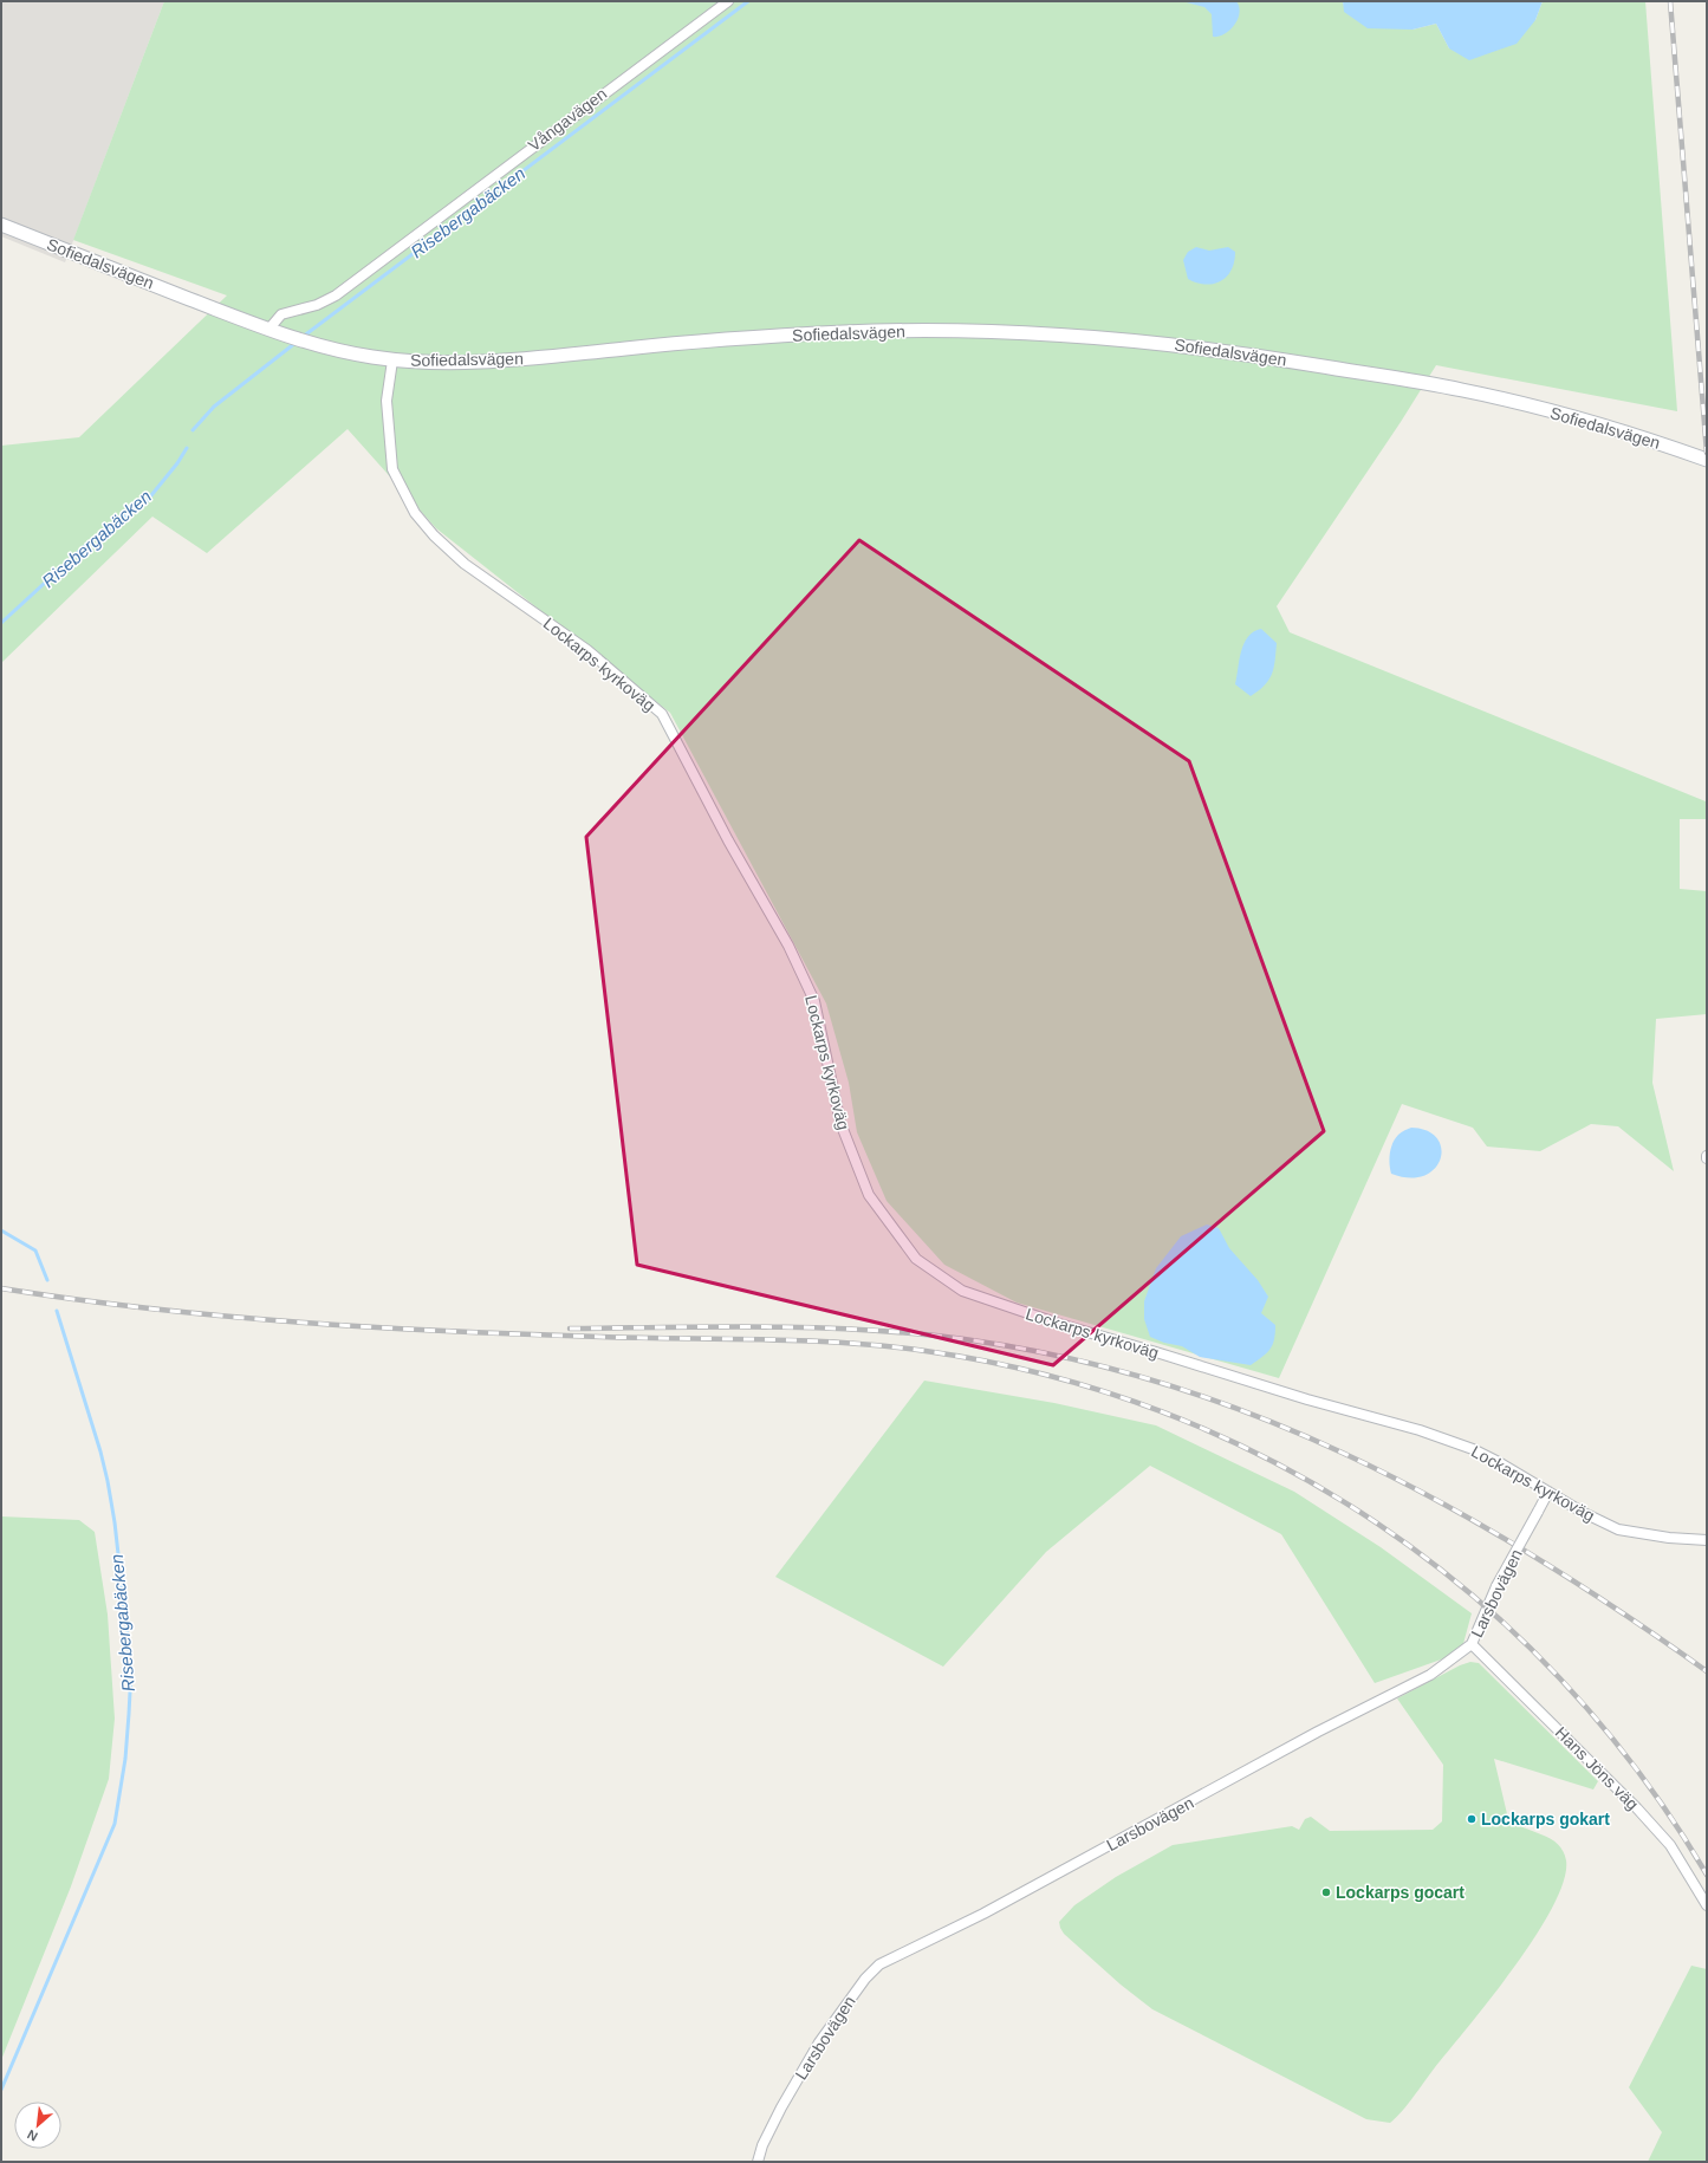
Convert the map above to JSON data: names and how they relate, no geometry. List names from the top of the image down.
{
  "streets": {
    "main road": ["Sofiedalsvägen"],
    "street": [
      "Vångavägen",
      "Lockarps kyrkoväg",
      "Larsbovägen",
      "Hans Jöns väg"
    ]
  },
  "crossings": [
    ["Vångavägen", "Sofiedalsvägen"],
    ["Sofiedalsvägen", "Lockarps kyrkoväg"],
    ["Lockarps kyrkoväg", "Larsbovägen"],
    ["Larsbovägen", "Hans Jöns väg"]
  ],
  "water": ["Risebergabäcken"],
  "places": ["Lockarps gokart", "Lockarps gocart"],
  "north": "bottom left"
}
